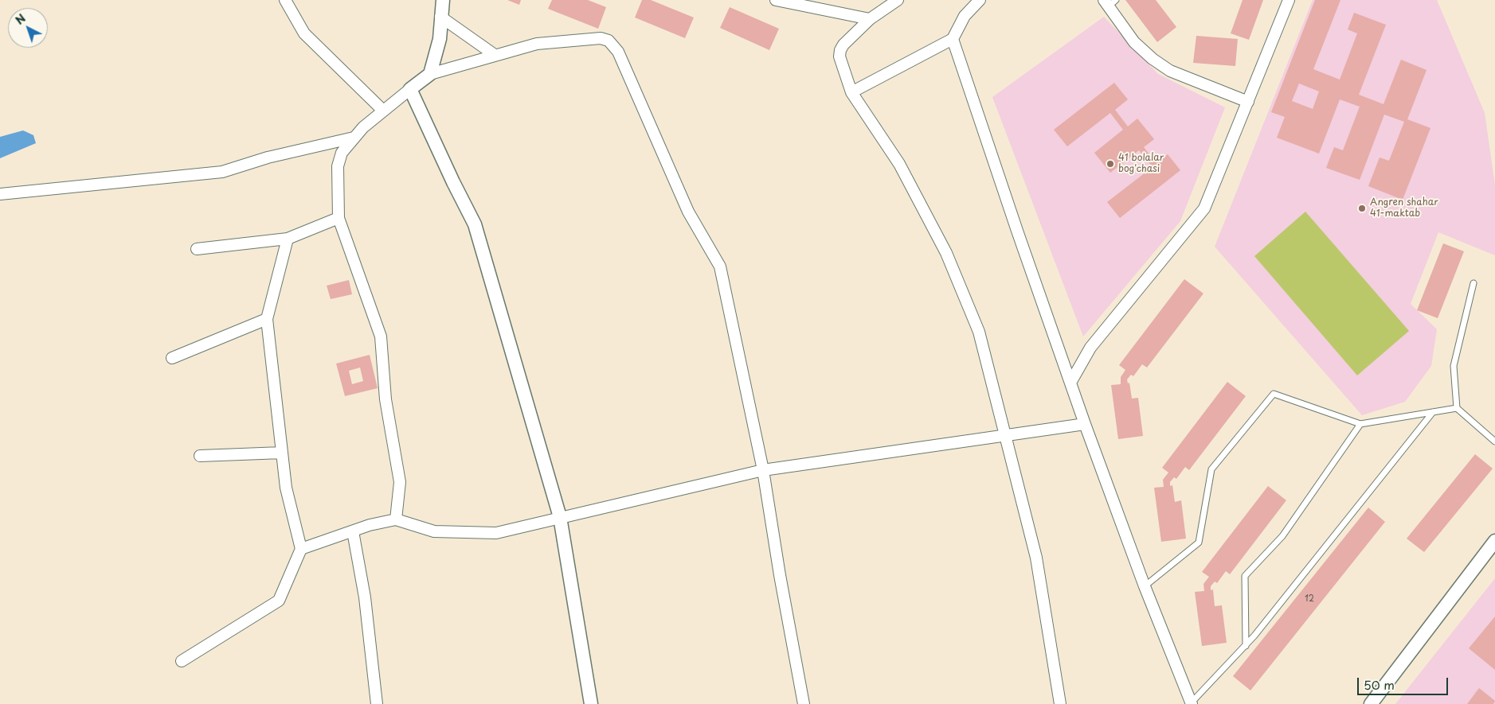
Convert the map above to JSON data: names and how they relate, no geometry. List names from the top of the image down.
{
  "places": ["41 bolalar bog'chasi", "Angren shahar 41-maktab"],
  "house_numbers": ["12"],
  "scale_bar": "50 m",
  "north": "top left"
}
